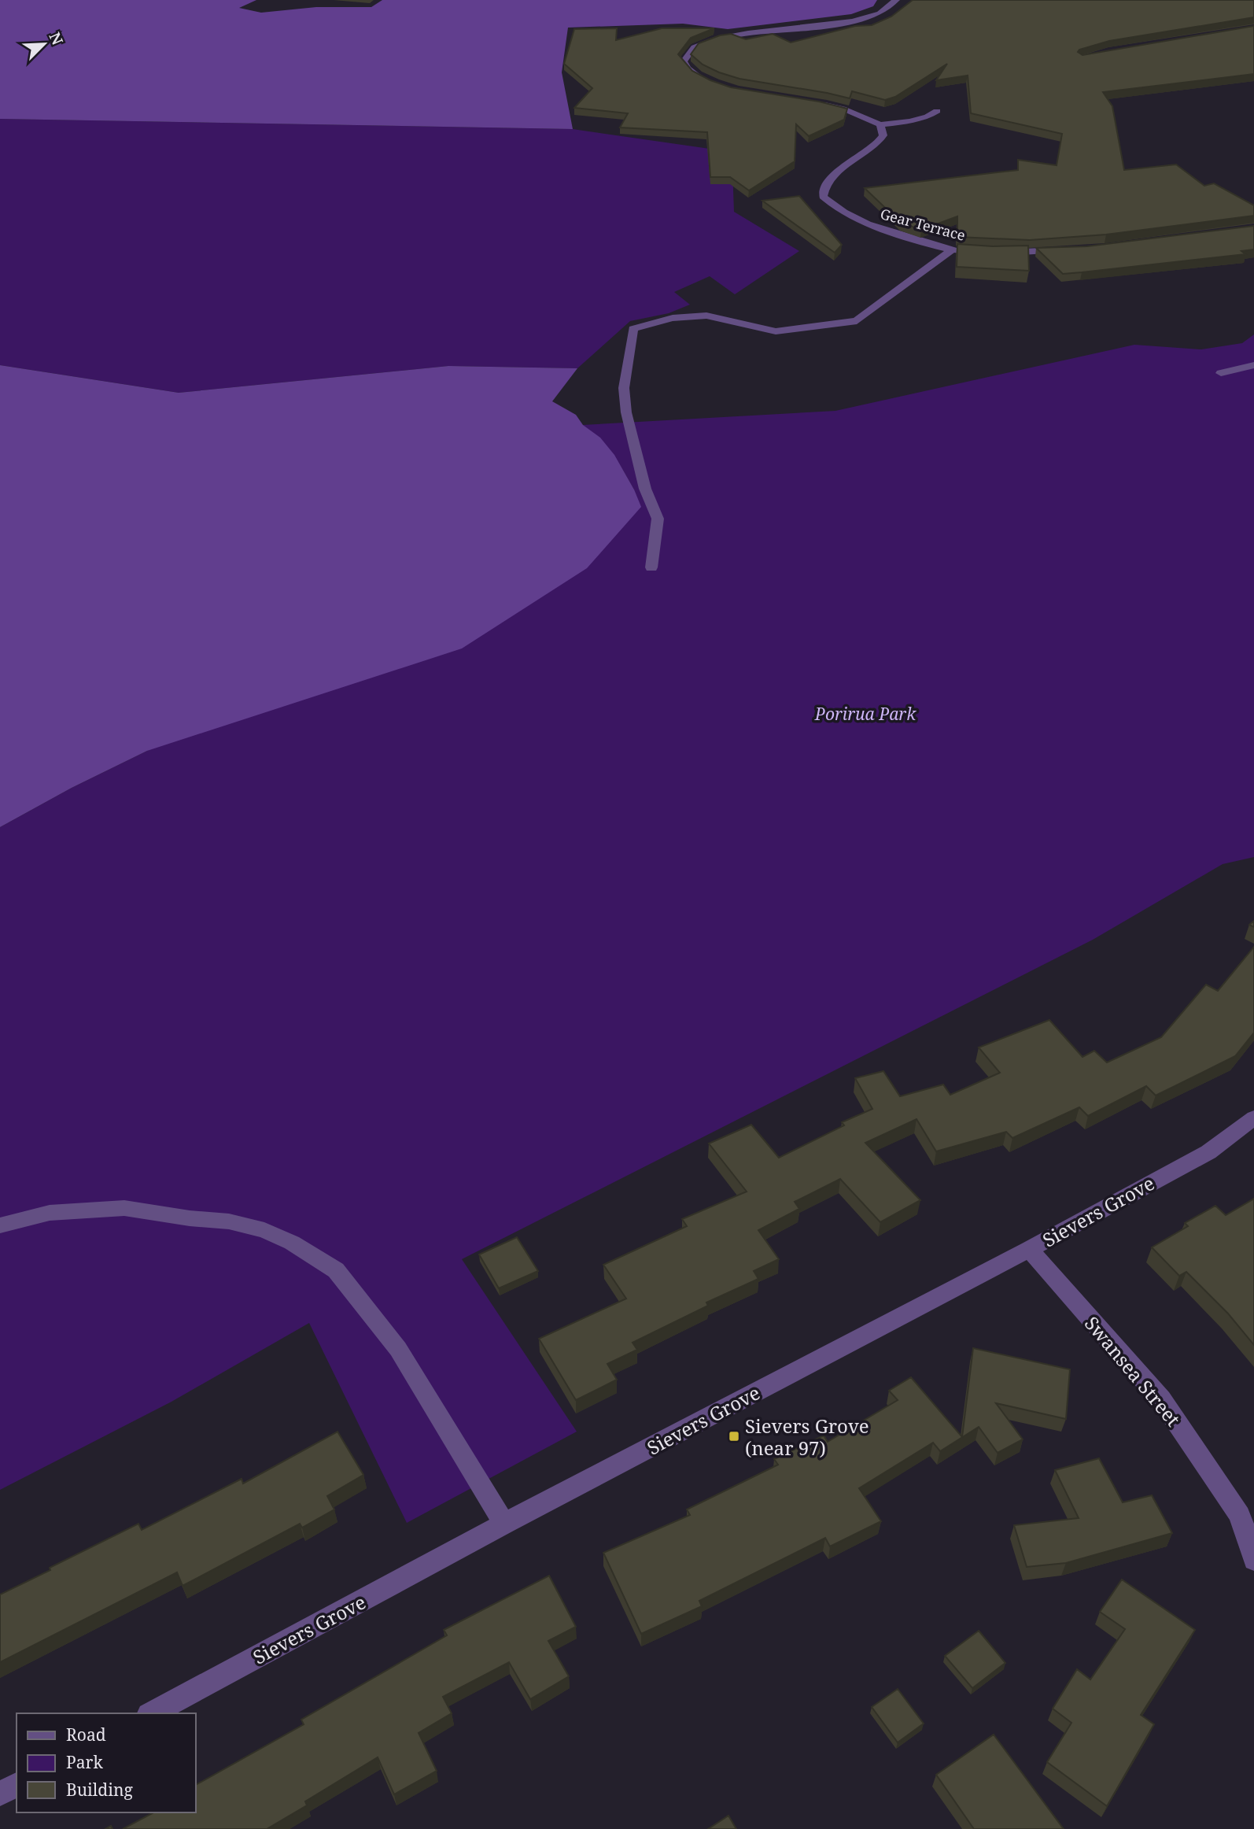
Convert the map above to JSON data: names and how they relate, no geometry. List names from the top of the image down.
{
  "streets": {
    "street": ["Gear Terrace", "Sievers Grove", "Swansea Street"]
  },
  "crossings": [
    ["Sievers Grove", "Swansea Street"]
  ],
  "parks": ["Porirua Park"],
  "places": {
    "transit": ["Sievers Grove (near 97)"]
  },
  "legend": ["Road", "Park", "Building"],
  "north": "top right"
}
